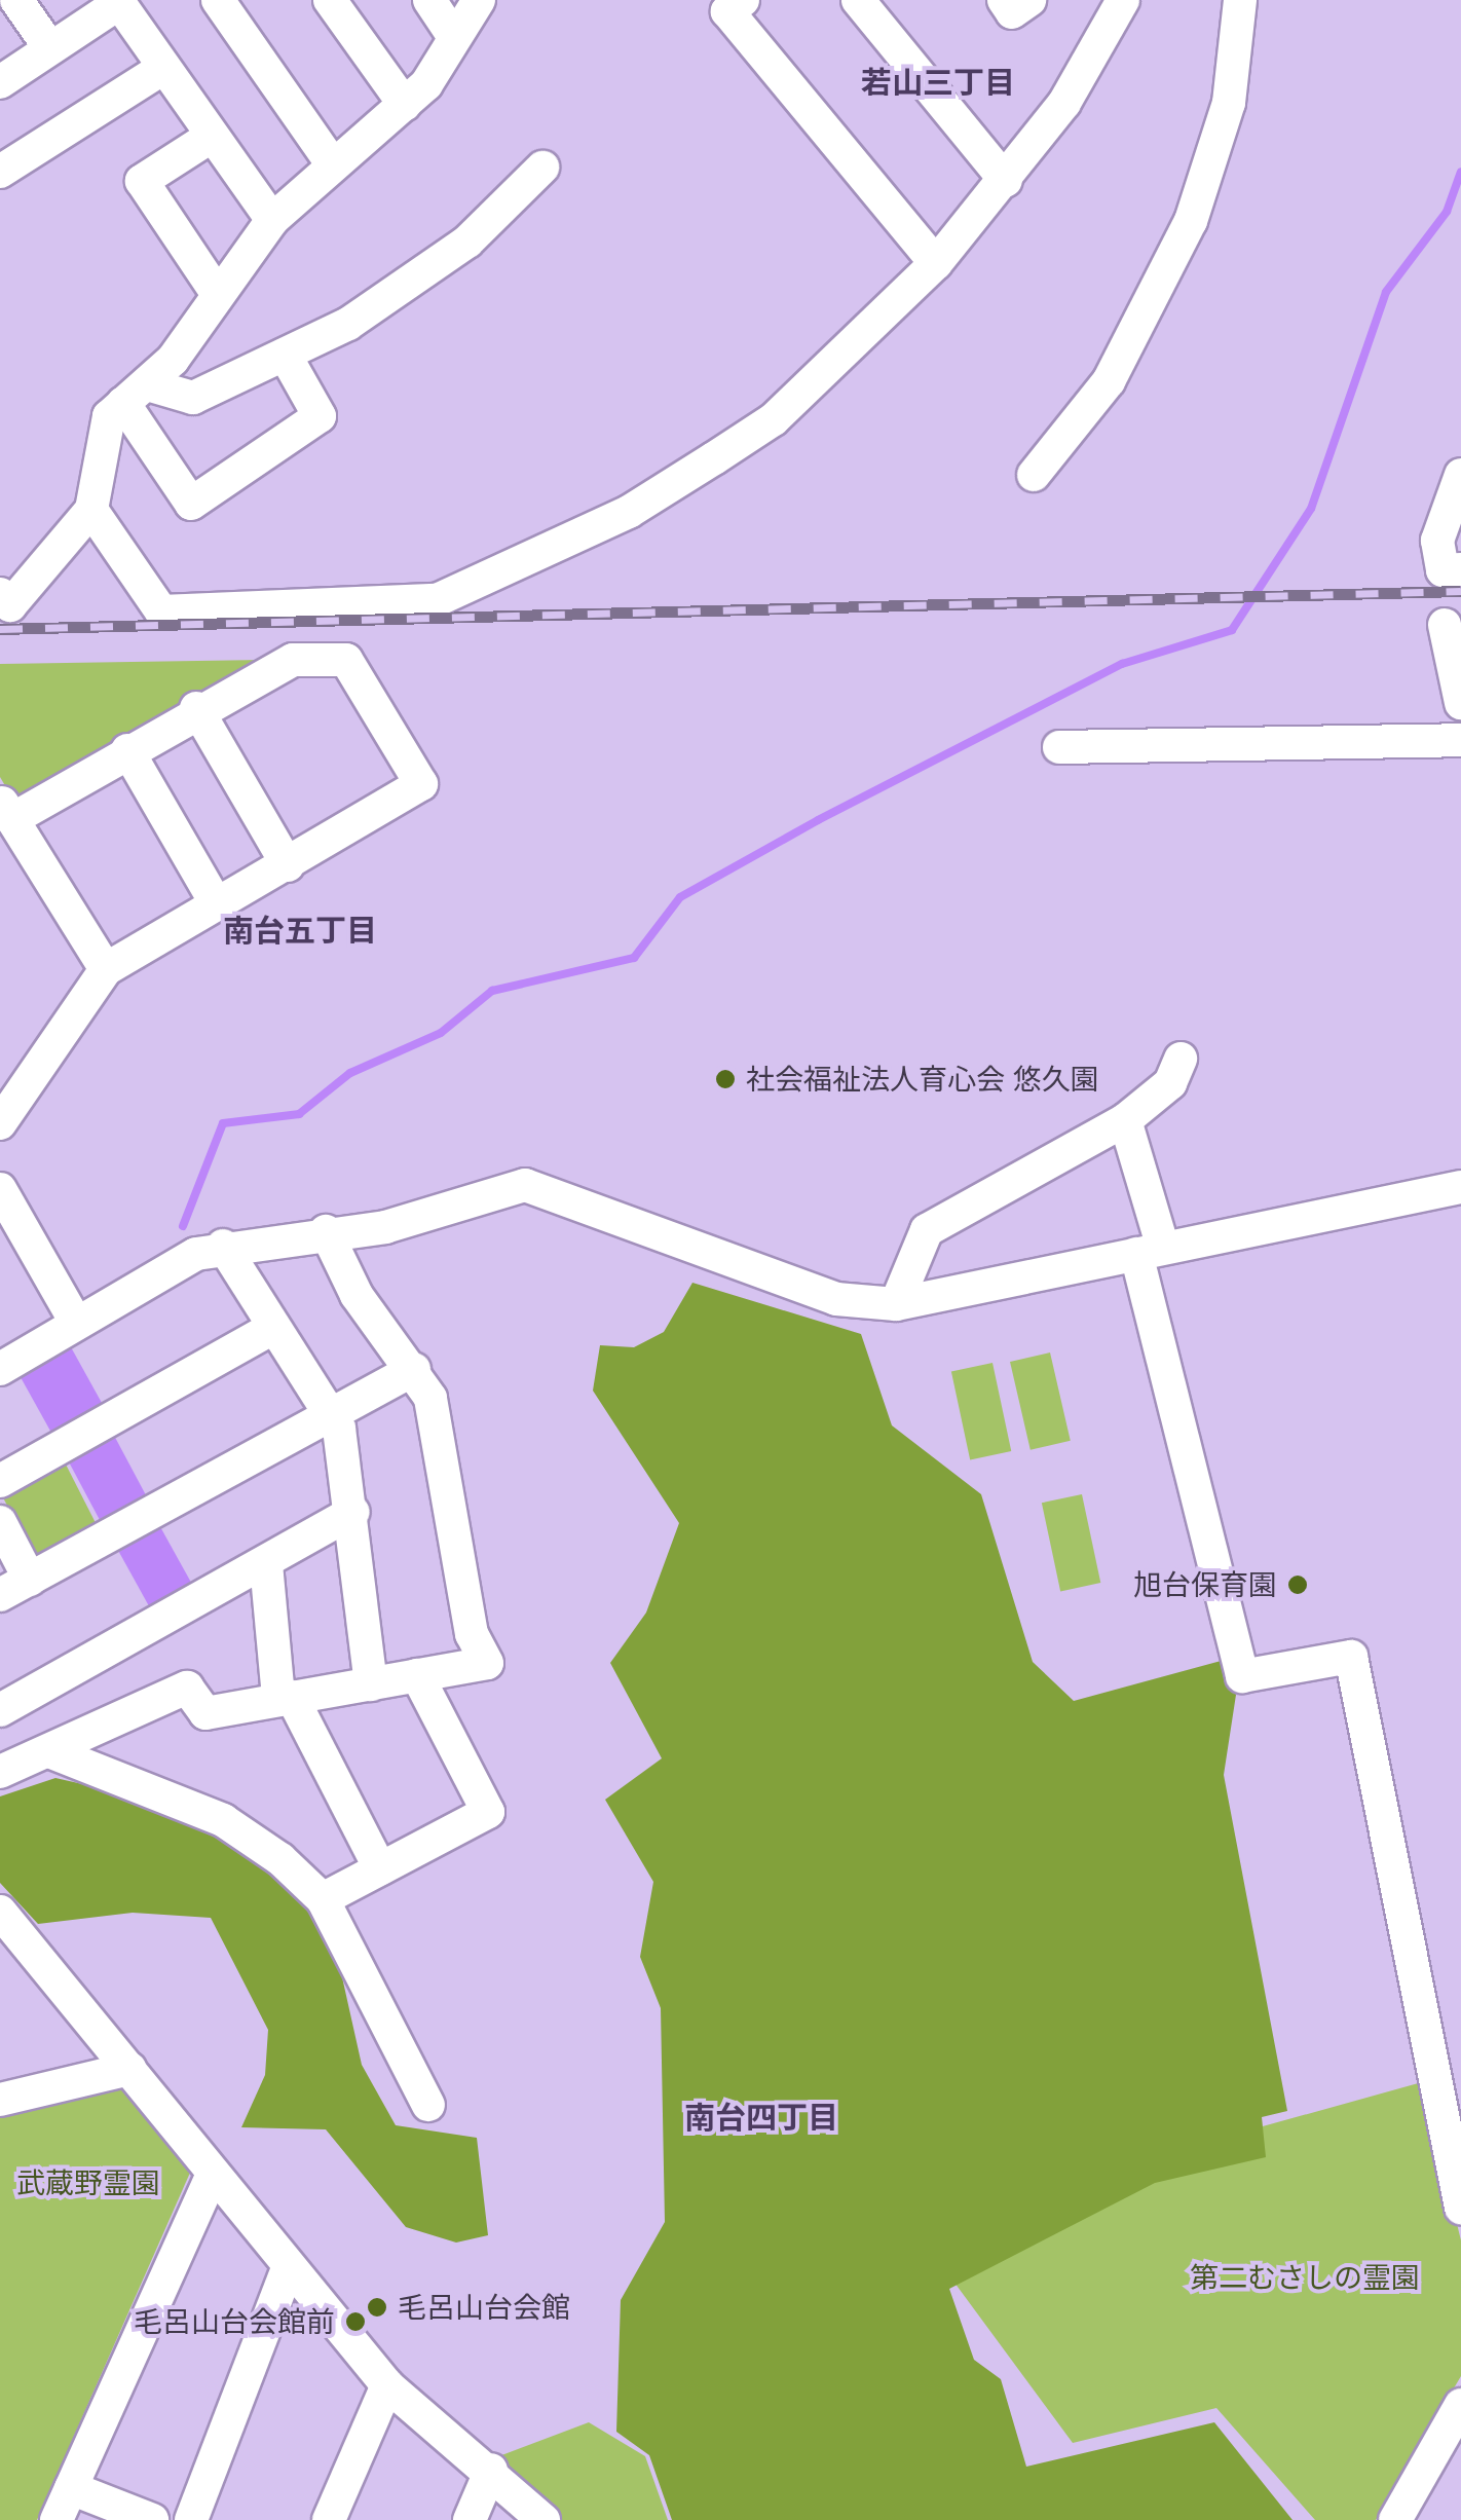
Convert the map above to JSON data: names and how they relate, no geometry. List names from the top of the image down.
{
  "districts": ["若山三丁目", "南台五丁目", "南台四丁目"],
  "parks": ["武蔵野霊園", "第二むさしの霊園"],
  "places": [
    "社会福祉法人育心会 悠久園",
    "旭台保育園",
    "毛呂山台会館",
    "毛呂山台会館前"
  ]
}
